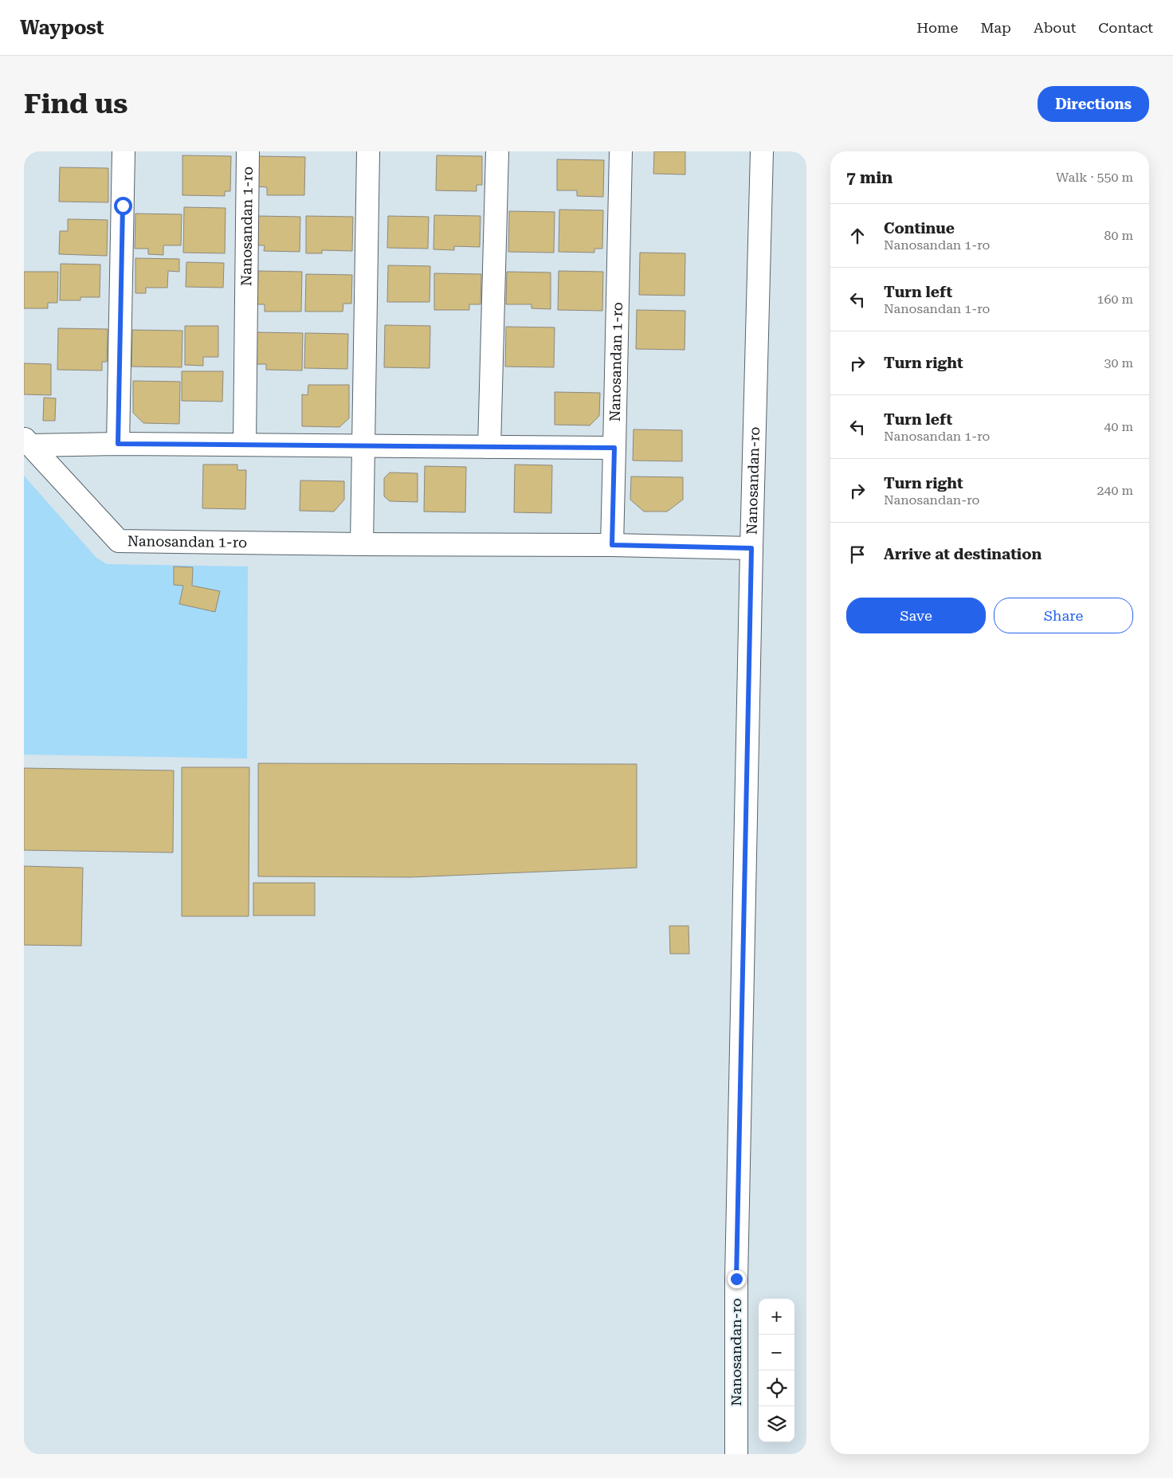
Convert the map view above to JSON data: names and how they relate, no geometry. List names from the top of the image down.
{
  "streets": {
    "street": ["Nanosandan 1-ro", "Nanosandan-ro"]
  },
  "crossings": [
    ["Nanosandan 1-ro", "Nanosandan-ro"]
  ],
  "page": {
    "header": "Waypost",
    "nav": [
      "Home",
      "Map",
      "About",
      "Contact"
    ],
    "buttons": [
      "Directions",
      ["Save", "Share"]
    ],
    "title": "Find us",
    "heading": ["7 min", "Walk · 550 m"],
    "list": [
      ["Continue", "Nanosandan 1-ro", "80 m"],
      ["Turn left", "Nanosandan 1-ro", "160 m"],
      ["Turn right", "30 m"],
      ["Turn left", "Nanosandan 1-ro", "40 m"],
      ["Turn right", "Nanosandan-ro", "240 m"],
      "Arrive at destination"
    ],
    "map_buttons": ["+", "−"]
  }
}
